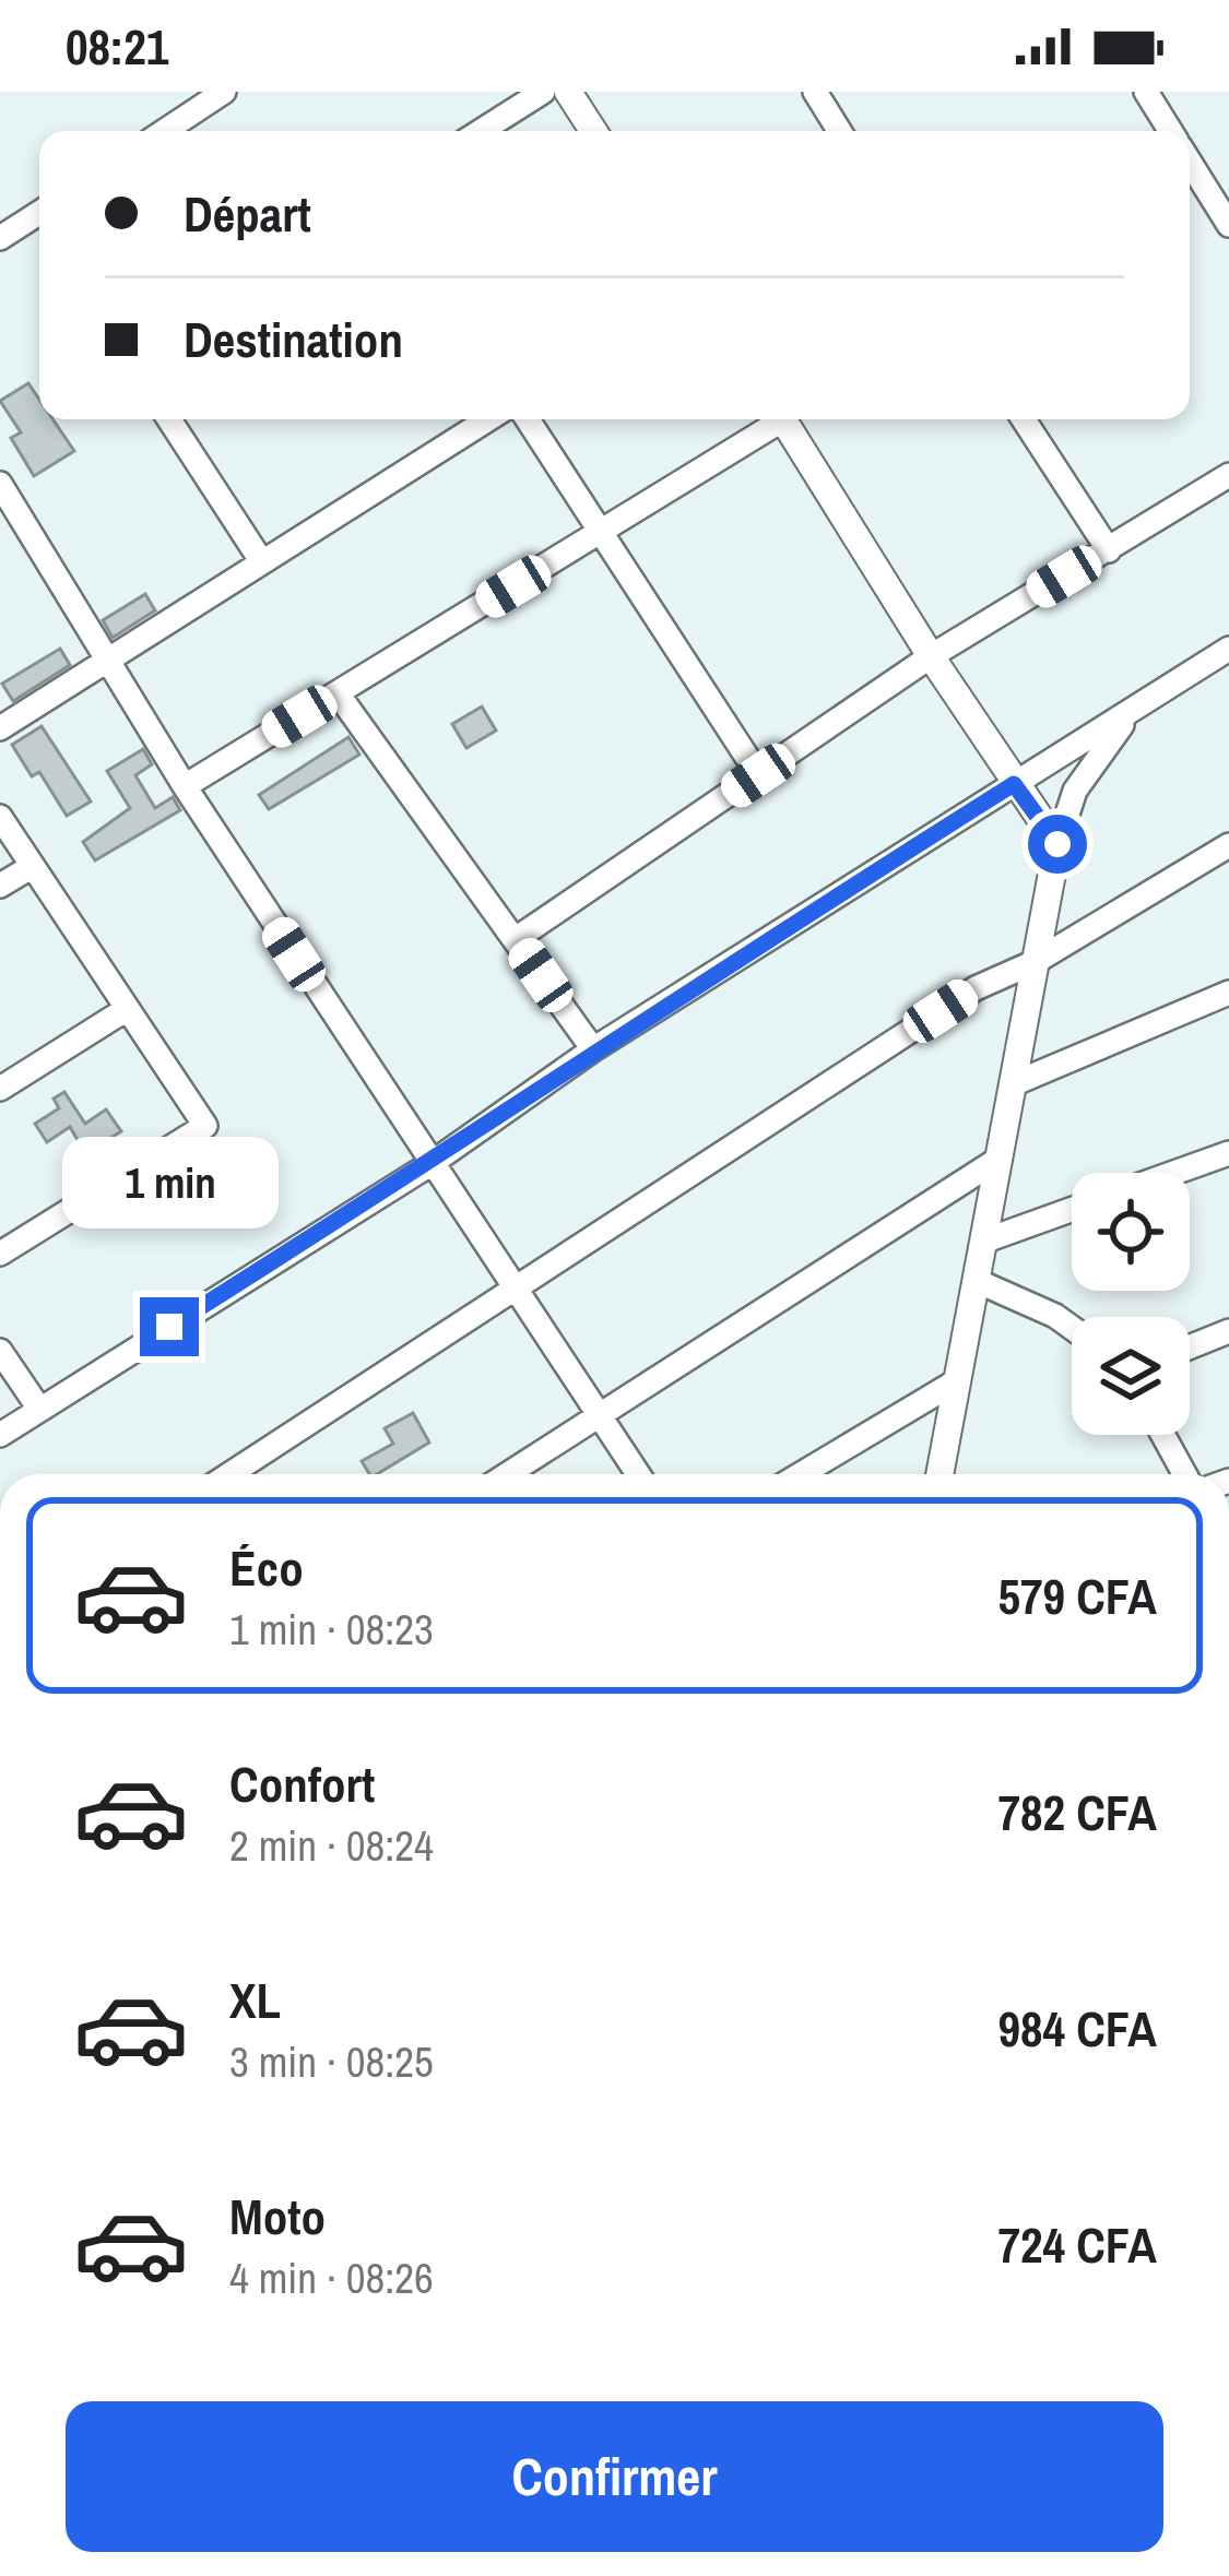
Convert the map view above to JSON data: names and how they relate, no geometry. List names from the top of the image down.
{
  "page": {
    "status": "08:21",
    "banner": ["Départ", "Destination"],
    "bubble": "1 min",
    "list": [
      {
        "name": "Éco",
        "note": "1 min · 08:23",
        "value": "579 CFA"
      },
      {
        "name": "Confort",
        "note": "2 min · 08:24",
        "value": "782 CFA"
      },
      {
        "name": "XL",
        "note": "3 min · 08:25",
        "value": "984 CFA"
      },
      {
        "name": "Moto",
        "note": "4 min · 08:26",
        "value": "724 CFA"
      }
    ],
    "buttons": "Confirmer"
  }
}
